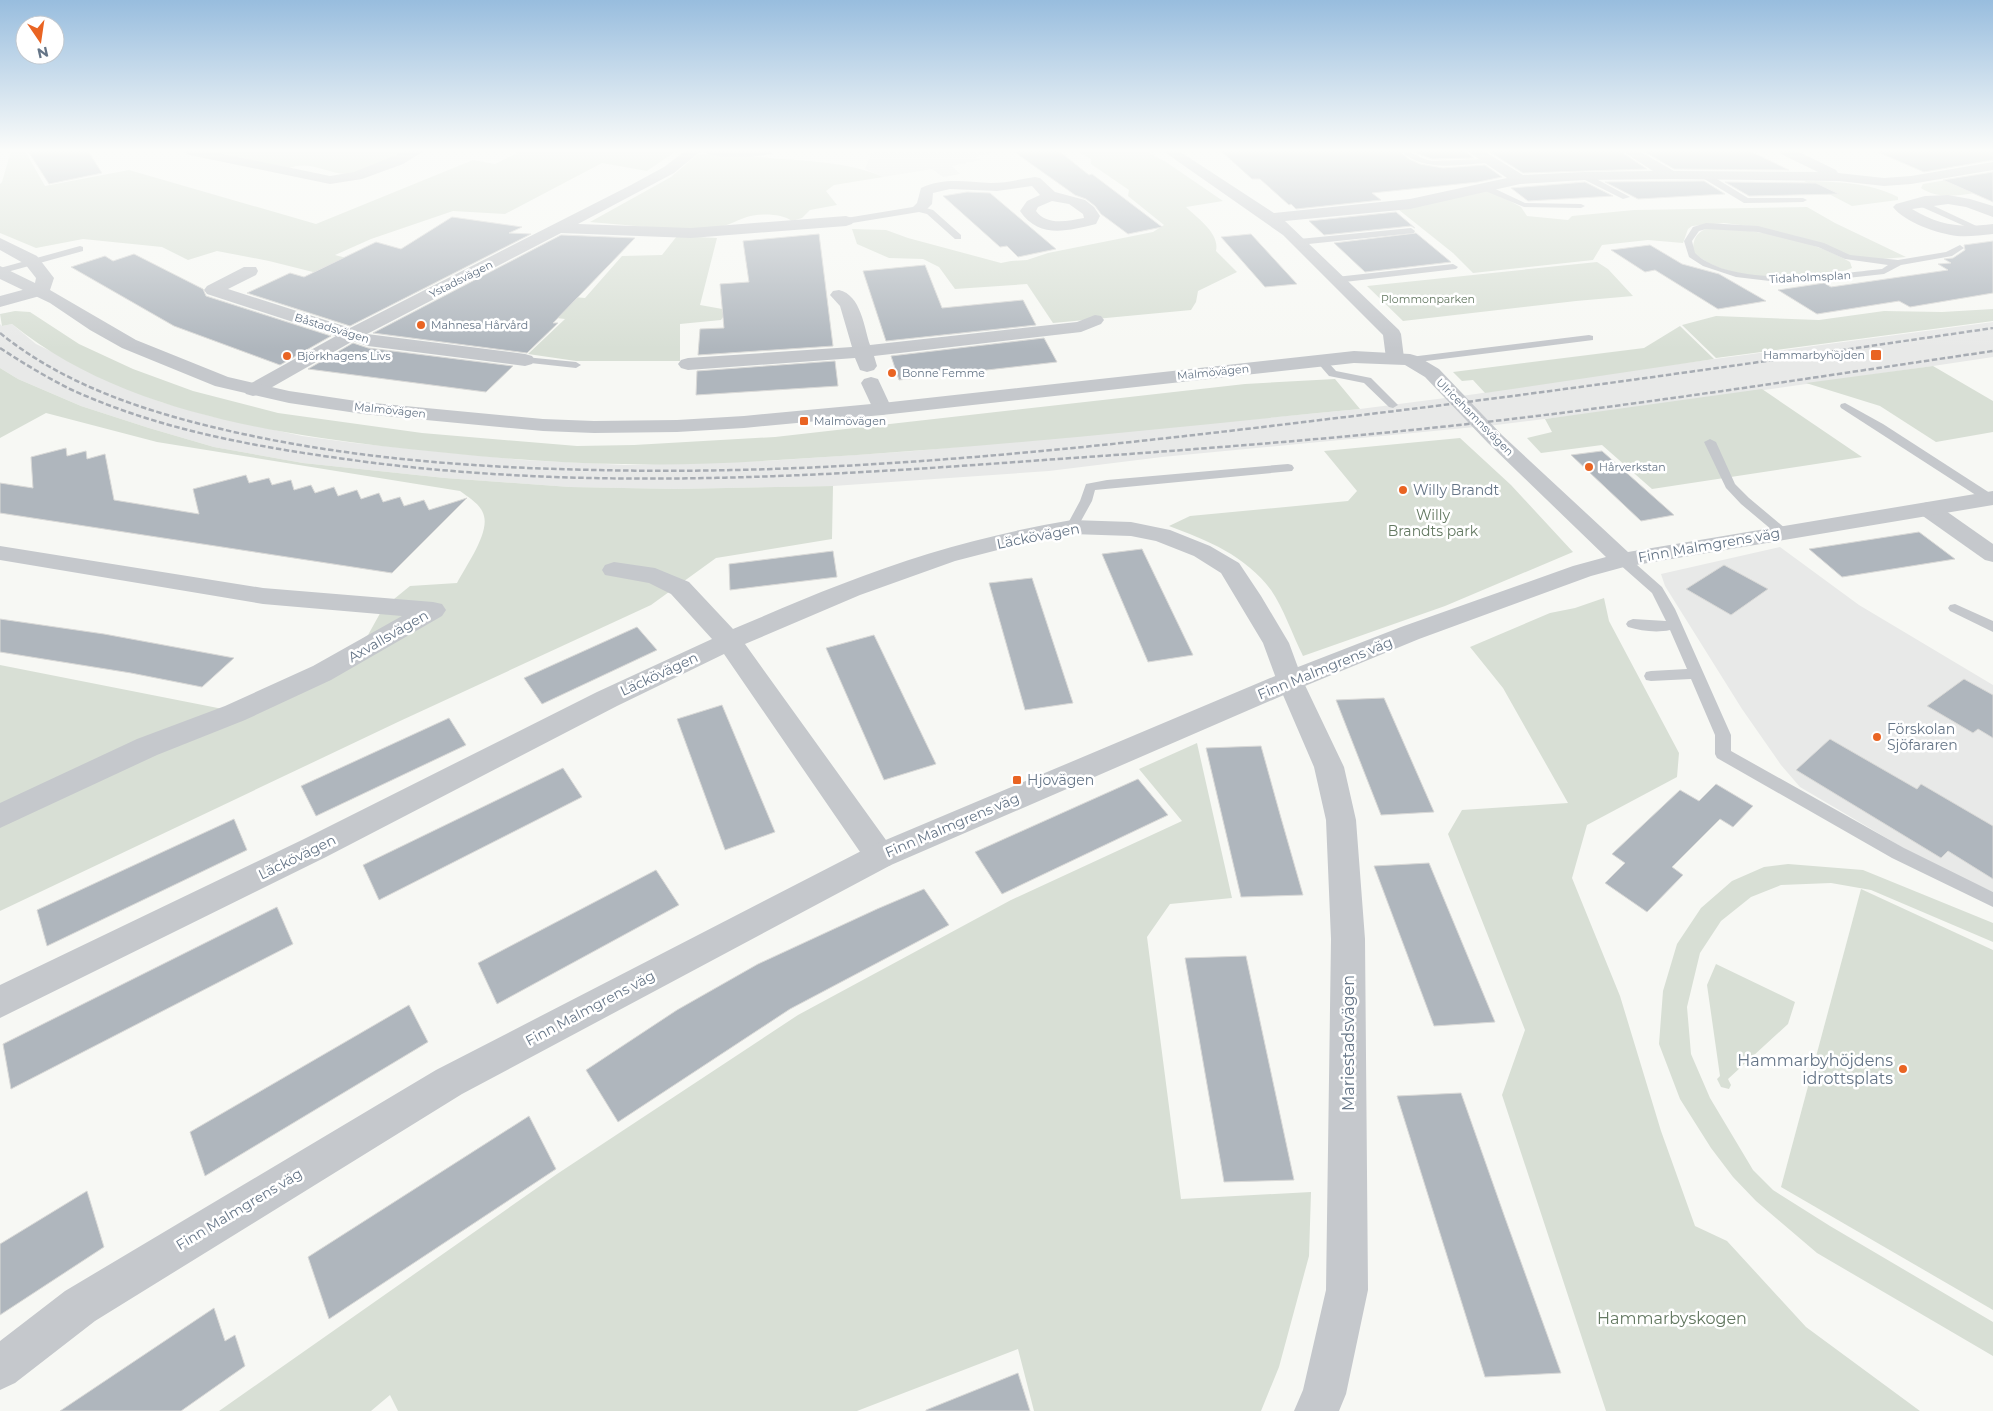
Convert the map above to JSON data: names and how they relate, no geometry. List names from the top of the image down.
{
  "streets": {
    "street": [
      "Ystadsvägen",
      "Båstadsvägen",
      "Malmövägen",
      "Ulricehamnsvägen",
      "Läckövägen",
      "Finn Malmgrens väg",
      "Axvallsvägen",
      "Mariestadsvägen"
    ],
    "lane": ["Tidaholmsplan"]
  },
  "crossings": [
    ["Ystadsvägen", "Båstadsvägen"],
    ["Ystadsvägen", "Malmövägen"],
    ["Malmövägen", "Ulricehamnsvägen"],
    ["Ulricehamnsvägen", "Finn Malmgrens väg"],
    ["Läckövägen", "Finn Malmgrens väg"],
    ["Läckövägen", "Mariestadsvägen"],
    ["Finn Malmgrens väg", "Mariestadsvägen"]
  ],
  "parks": ["Plommonparken", "Willy Brandts park", "Hammarbyskogen"],
  "places": {
    "other": [
      "Mahnesa Hårvård",
      "Björkhagens Livs",
      "Bonne Femme",
      "Hårverkstan",
      "Willy Brandt",
      "Förskolan Sjöfararen",
      "Hammarbyhöjdens idrottsplats"
    ],
    "transit": ["Hammarbyhöjden", "Malmövägen", "Hjovägen"]
  },
  "north": "bottom"
}
